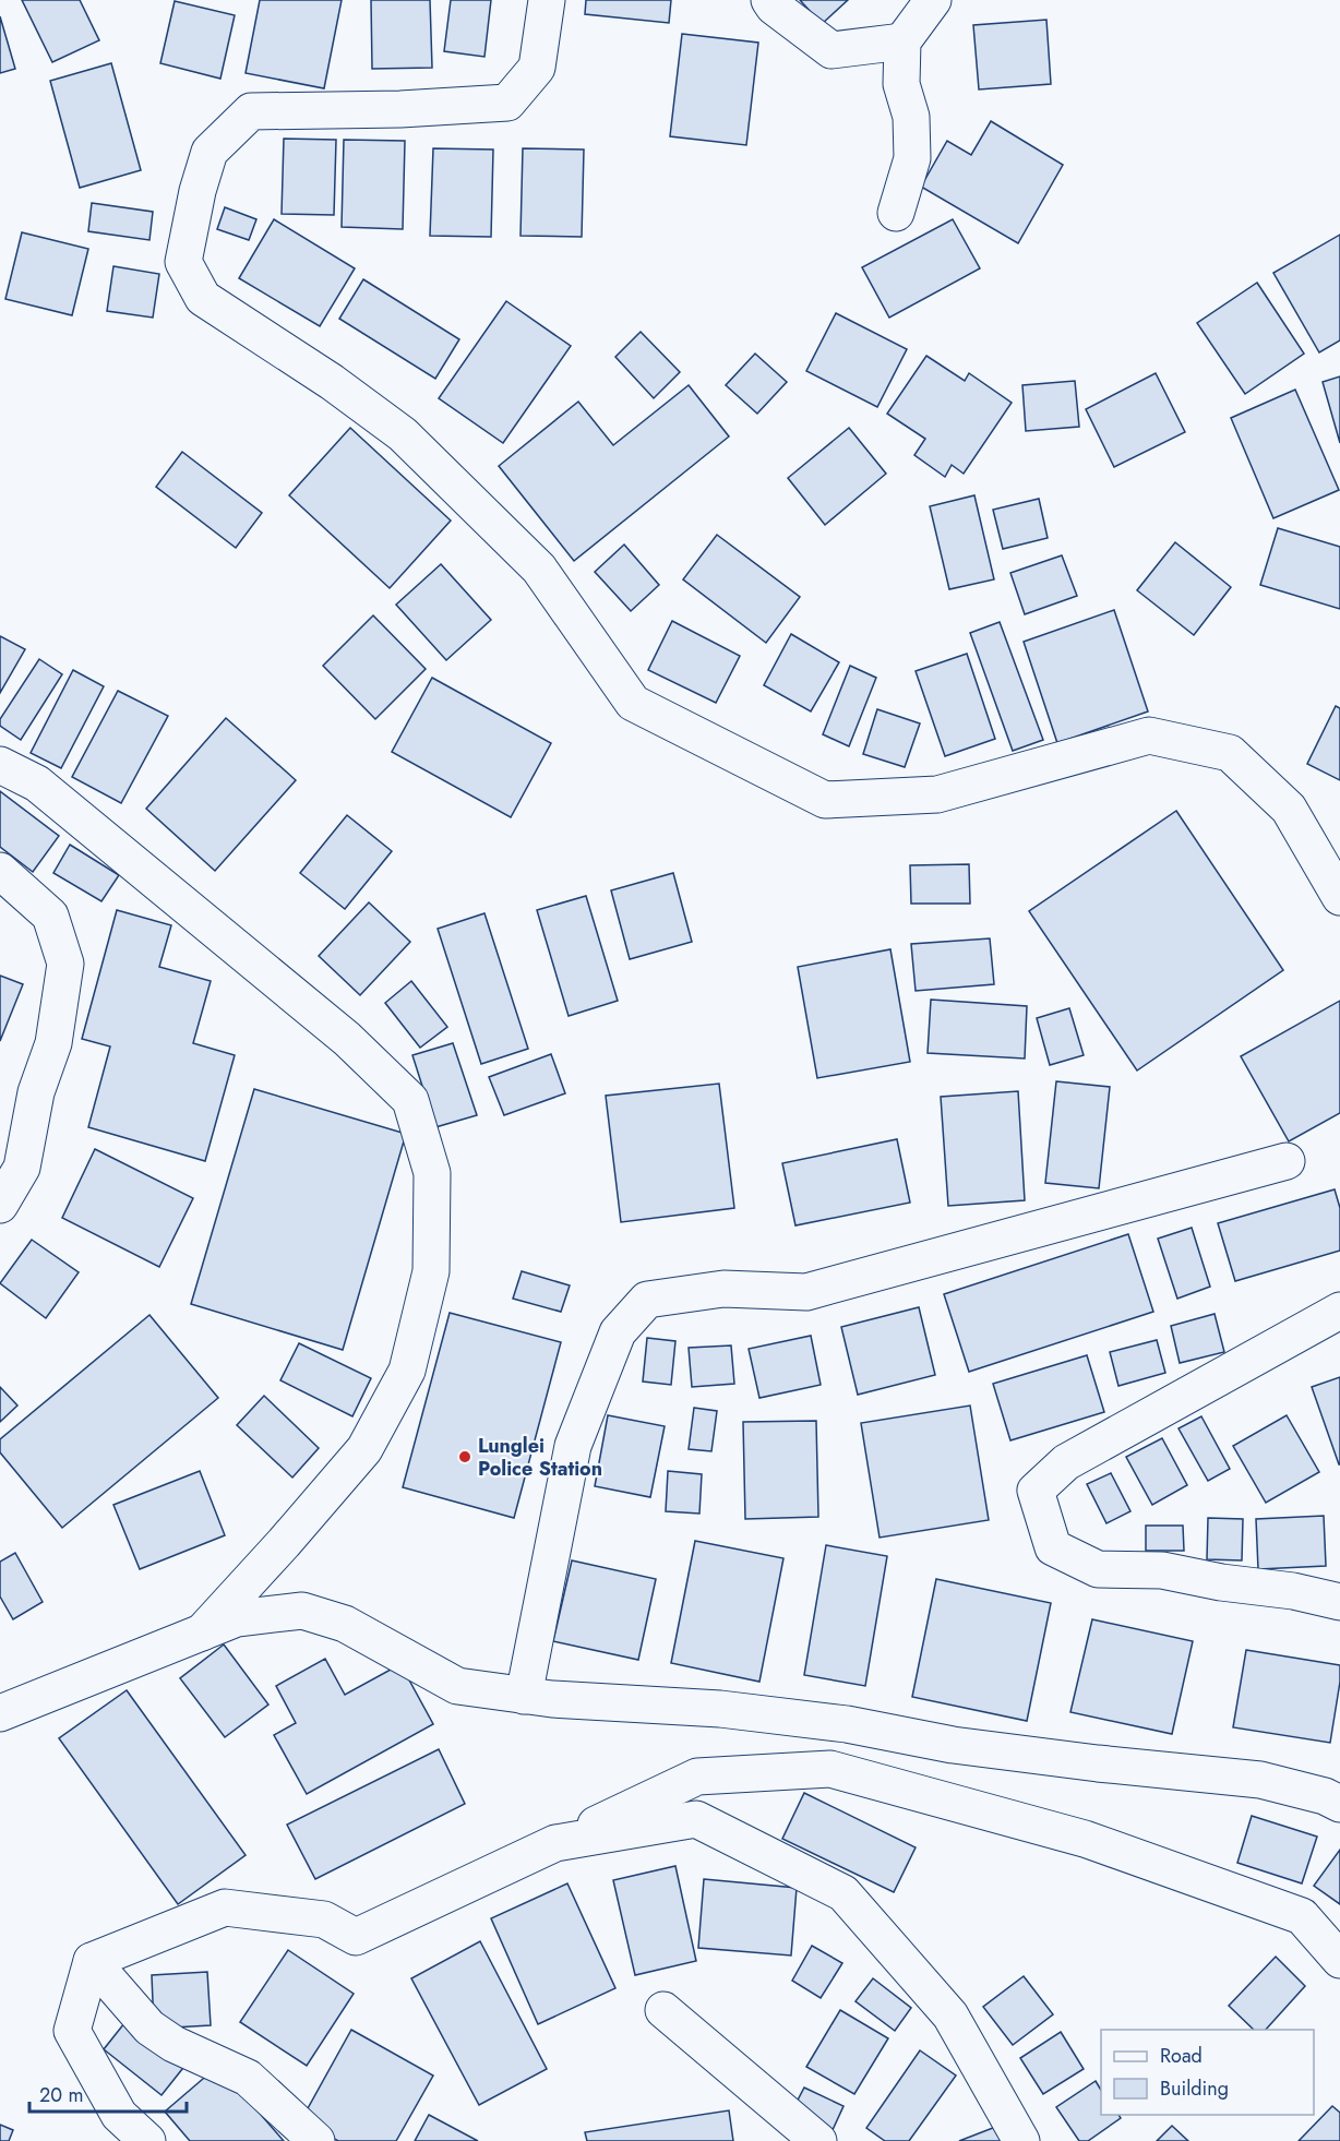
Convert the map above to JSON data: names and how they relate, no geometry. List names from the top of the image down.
{
  "places": ["Lunglei Police Station"],
  "legend": ["Road", "Building"],
  "scale_bar": "20 m"
}
